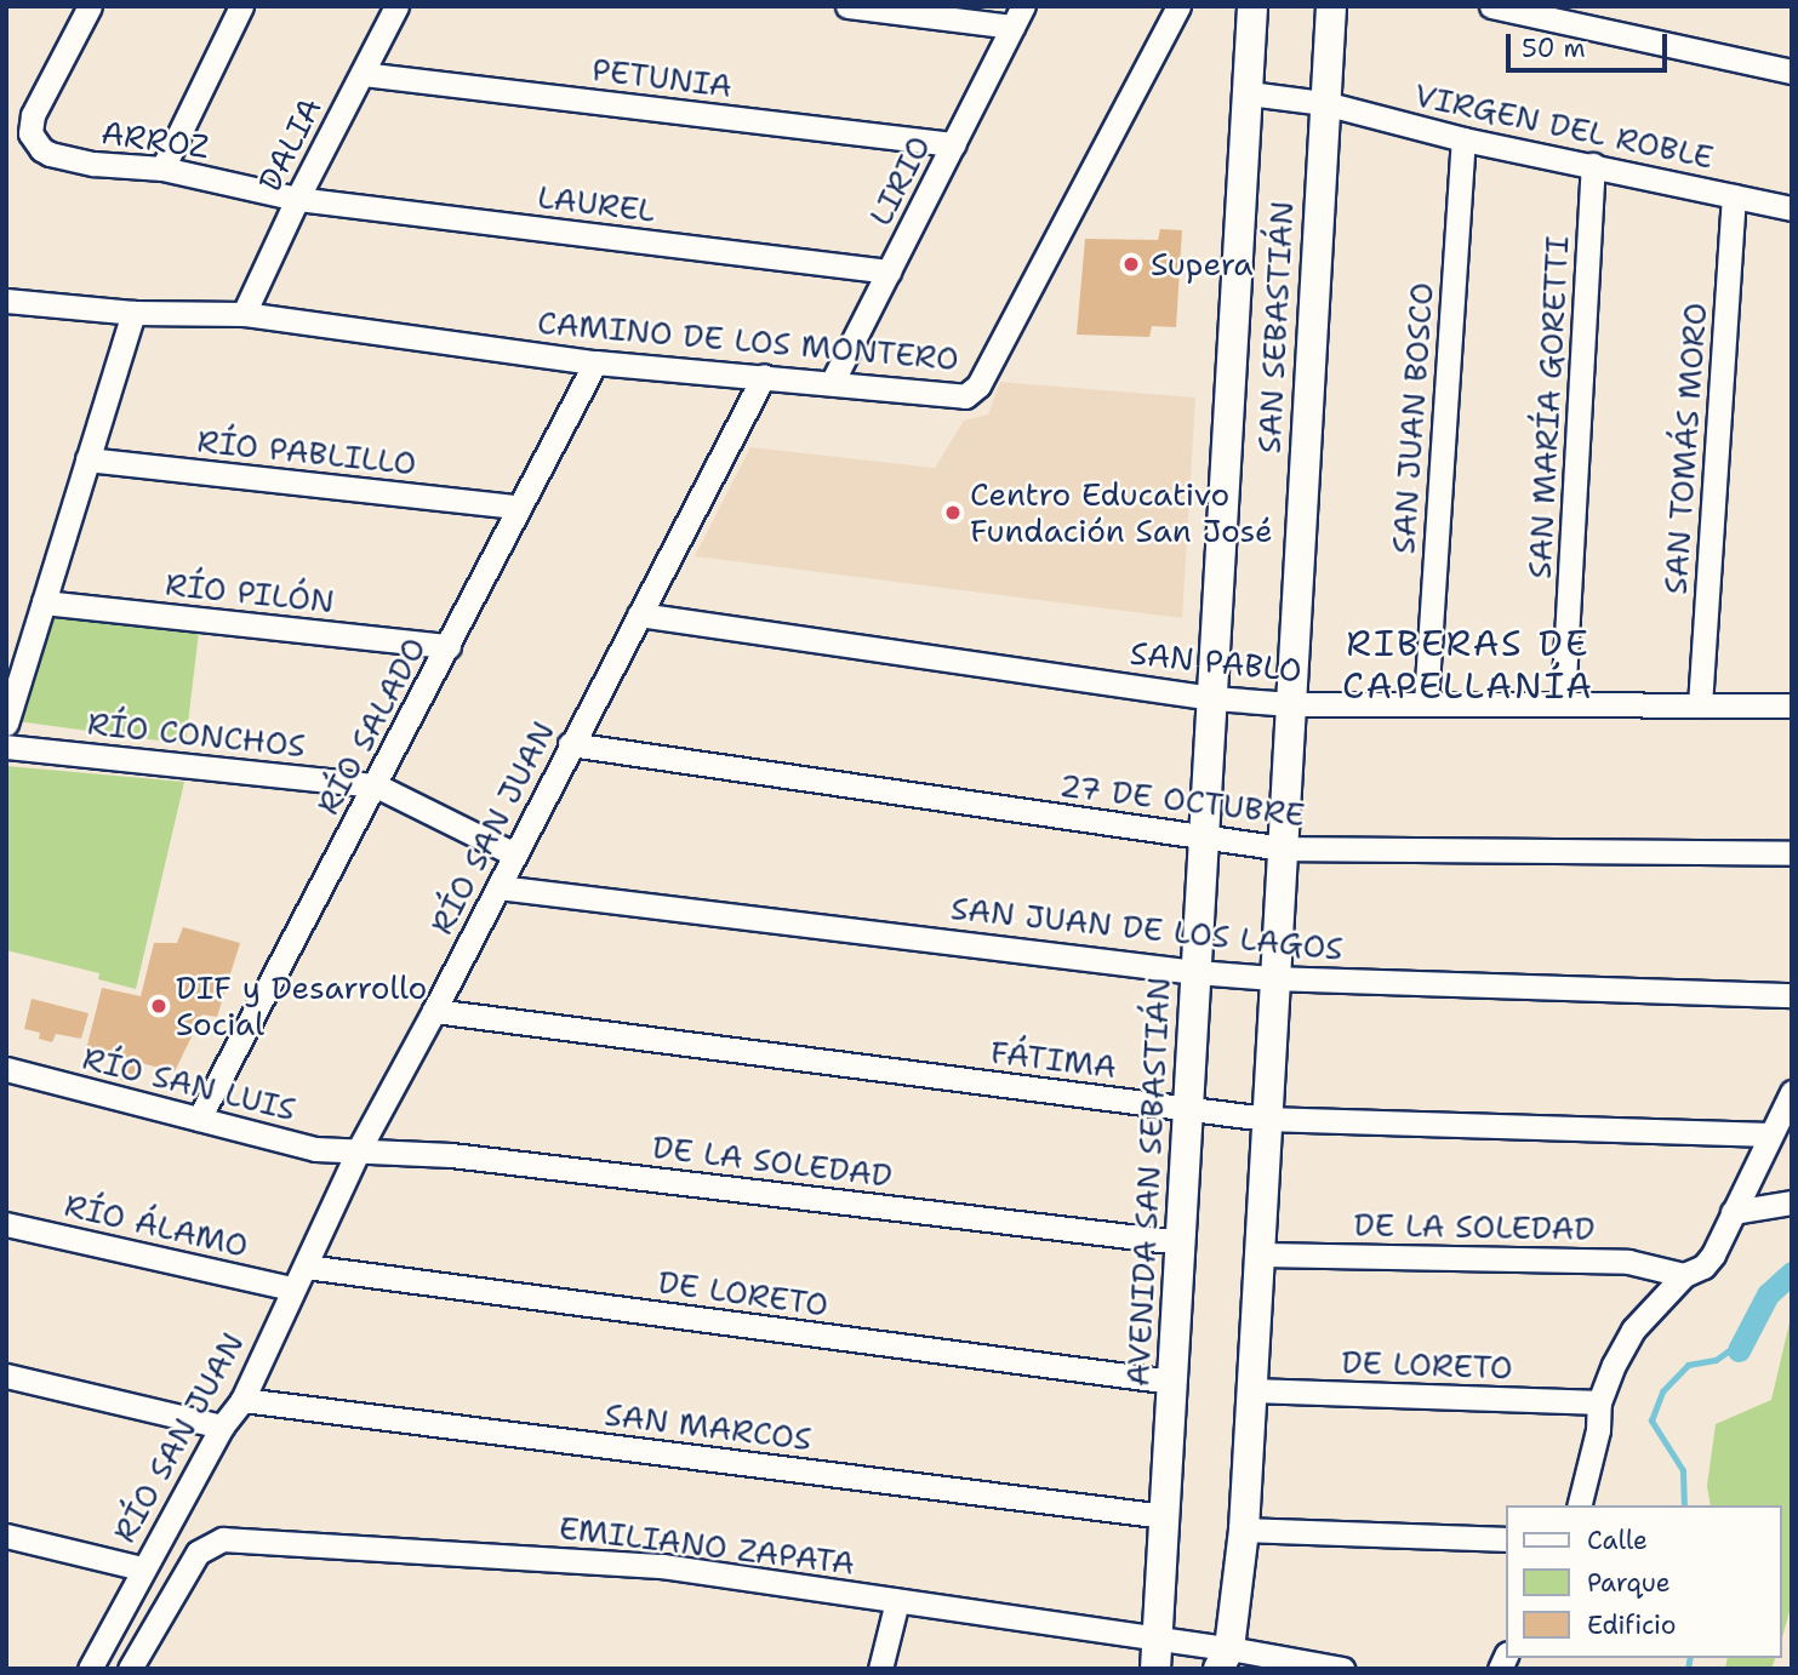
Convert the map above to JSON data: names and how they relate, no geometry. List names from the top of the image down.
{
  "streets": {
    "main road": ["SAN SEBASTIÁN", "AVENIDA SAN SEBASTIÁN"],
    "street": [
      "PETUNIA",
      "VIRGEN DEL ROBLE",
      "ARROZ",
      "DALIA",
      "LIRIO",
      "LAUREL",
      "CAMINO DE LOS MONTERO",
      "SAN MARÍA GORETTI",
      "SAN JUAN BOSCO",
      "SAN TOMÁS MORO",
      "RÍO PABLILLO",
      "RÍO PILÓN",
      "SAN PABLO",
      "RÍO SALADO",
      "RÍO CONCHOS",
      "27 DE OCTUBRE",
      "RÍO SAN JUAN",
      "SAN JUAN DE LOS LAGOS",
      "FÁTIMA",
      "RÍO SAN LUIS",
      "DE LA SOLEDAD",
      "RÍO ÁLAMO",
      "DE LORETO",
      "SAN MARCOS",
      "EMILIANO ZAPATA"
    ]
  },
  "crossings": [
    ["PETUNIA", "DALIA"],
    ["PETUNIA", "LIRIO"],
    ["VIRGEN DEL ROBLE", "SAN SEBASTIÁN"],
    ["VIRGEN DEL ROBLE", "SAN MARÍA GORETTI"],
    ["VIRGEN DEL ROBLE", "SAN JUAN BOSCO"],
    ["VIRGEN DEL ROBLE", "SAN TOMÁS MORO"],
    ["ARROZ", "DALIA"],
    ["ARROZ", "LAUREL"],
    ["DALIA", "LAUREL"],
    ["DALIA", "CAMINO DE LOS MONTERO"],
    ["LIRIO", "LAUREL"],
    ["LIRIO", "CAMINO DE LOS MONTERO"],
    ["SAN SEBASTIÁN", "SAN PABLO"],
    ["SAN SEBASTIÁN", "AVENIDA SAN SEBASTIÁN"],
    ["CAMINO DE LOS MONTERO", "RÍO SALADO"],
    ["CAMINO DE LOS MONTERO", "RÍO SAN JUAN"],
    ["SAN MARÍA GORETTI", "SAN PABLO"],
    ["SAN JUAN BOSCO", "SAN PABLO"],
    ["SAN TOMÁS MORO", "SAN PABLO"],
    ["RÍO PABLILLO", "RÍO SALADO"],
    ["RÍO PILÓN", "RÍO SALADO"],
    ["SAN PABLO", "RÍO SAN JUAN"],
    ["SAN PABLO", "AVENIDA SAN SEBASTIÁN"],
    ["RÍO SALADO", "RÍO CONCHOS"],
    ["RÍO SALADO", "RÍO SAN LUIS"],
    ["RÍO CONCHOS", "RÍO SAN JUAN"],
    ["27 DE OCTUBRE", "RÍO SAN JUAN"],
    ["27 DE OCTUBRE", "AVENIDA SAN SEBASTIÁN"],
    ["RÍO SAN JUAN", "SAN JUAN DE LOS LAGOS"],
    ["RÍO SAN JUAN", "FÁTIMA"],
    ["RÍO SAN JUAN", "RÍO SAN LUIS"],
    ["RÍO SAN JUAN", "DE LA SOLEDAD"],
    ["RÍO SAN JUAN", "RÍO ÁLAMO"],
    ["RÍO SAN JUAN", "DE LORETO"],
    ["RÍO SAN JUAN", "SAN MARCOS"],
    ["SAN JUAN DE LOS LAGOS", "AVENIDA SAN SEBASTIÁN"],
    ["FÁTIMA", "AVENIDA SAN SEBASTIÁN"],
    ["RÍO SAN LUIS", "DE LA SOLEDAD"],
    ["DE LA SOLEDAD", "AVENIDA SAN SEBASTIÁN"],
    ["AVENIDA SAN SEBASTIÁN", "DE LORETO"],
    ["AVENIDA SAN SEBASTIÁN", "SAN MARCOS"],
    ["AVENIDA SAN SEBASTIÁN", "EMILIANO ZAPATA"]
  ],
  "districts": ["RIBERAS DE CAPELLANÍA"],
  "places": ["Supera", "Centro Educativo Fundación San José", "DIF y Desarrollo Social"],
  "legend": ["Calle", "Parque", "Edificio"],
  "scale_bar": "50 m"
}
